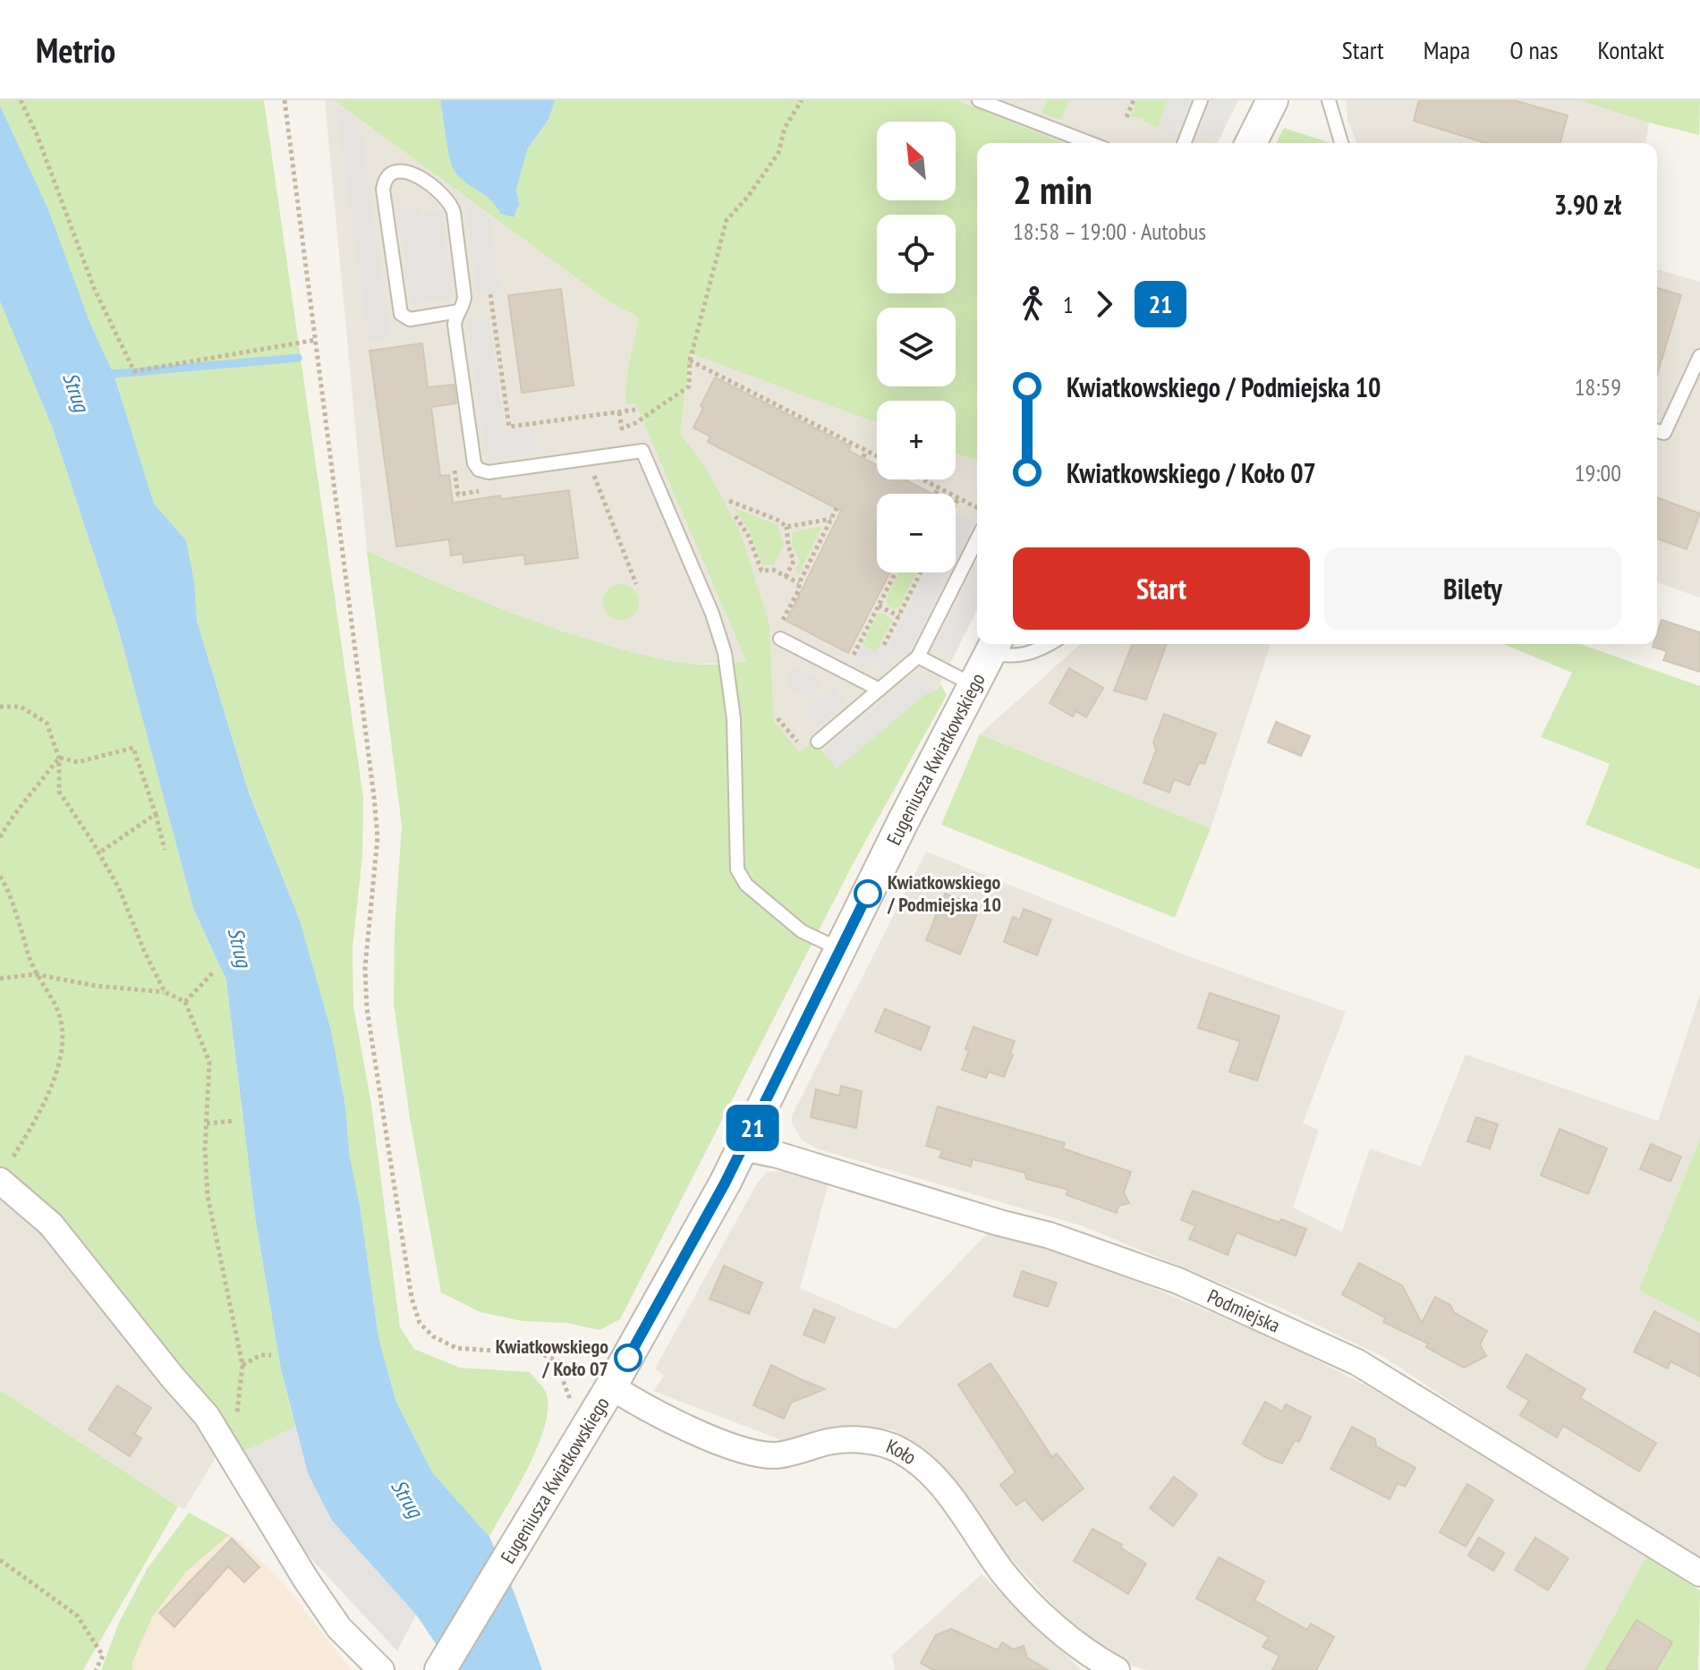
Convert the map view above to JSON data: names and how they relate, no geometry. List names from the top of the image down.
{
  "streets": {
    "street": ["Eugeniusza Kwiatkowskiego", "Podmiejska", "Koło"]
  },
  "crossings": [
    ["Eugeniusza Kwiatkowskiego", "Podmiejska"],
    ["Eugeniusza Kwiatkowskiego", "Koło"]
  ],
  "water": ["Strug"],
  "places": ["Kwiatkowskiego / Podmiejska 10", "Kwiatkowskiego / Koło 07"],
  "lines": ["bus line 21"],
  "north": "top left",
  "page": {
    "header": "Metrio",
    "nav": [
      "Start",
      "Mapa",
      "O nas",
      "Kontakt"
    ],
    "on_map": "21",
    "map_buttons": ["+", "−"],
    "heading": ["2 min", "18:58 – 19:00 · Autobus", "3.90 zł"],
    "legs": ["1", "21"],
    "list": [
      {
        "name": "Kwiatkowskiego / Podmiejska 10",
        "value": "18:59"
      },
      {
        "name": "Kwiatkowskiego / Koło 07",
        "value": "19:00"
      }
    ],
    "buttons": ["Start", "Bilety"]
  }
}
